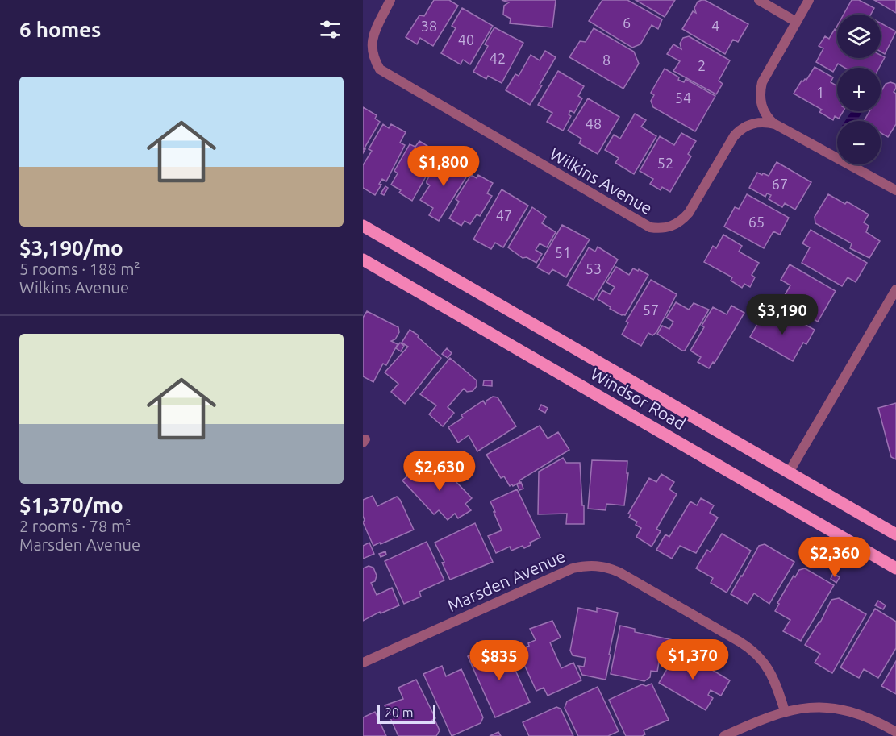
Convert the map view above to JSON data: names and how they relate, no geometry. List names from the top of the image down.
{
  "streets": {
    "main road": ["Windsor Road"],
    "street": ["Wilkins Avenue", "Marsden Avenue"]
  },
  "house_numbers": [
    "6",
    "38",
    "4",
    "40",
    "42",
    "8",
    "2",
    "1",
    "54",
    "48",
    "52",
    "67",
    "47",
    "65",
    "51",
    "53",
    "57"
  ],
  "scale_bar": "20 m",
  "page": {
    "heading": "6 homes",
    "map_buttons": ["+", "−"],
    "list": [
      {
        "name": "$3,190/mo",
        "note": "5 rooms · 188 m² · Wilkins Avenue"
      },
      {
        "name": "$1,370/mo",
        "note": "2 rooms · 78 m² · Marsden Avenue"
      }
    ],
    "price": [
      "$1,800",
      "$3,190",
      "$2,630",
      "$2,360",
      "$1,370",
      "$835"
    ],
    "scale": "20 m"
  }
}
